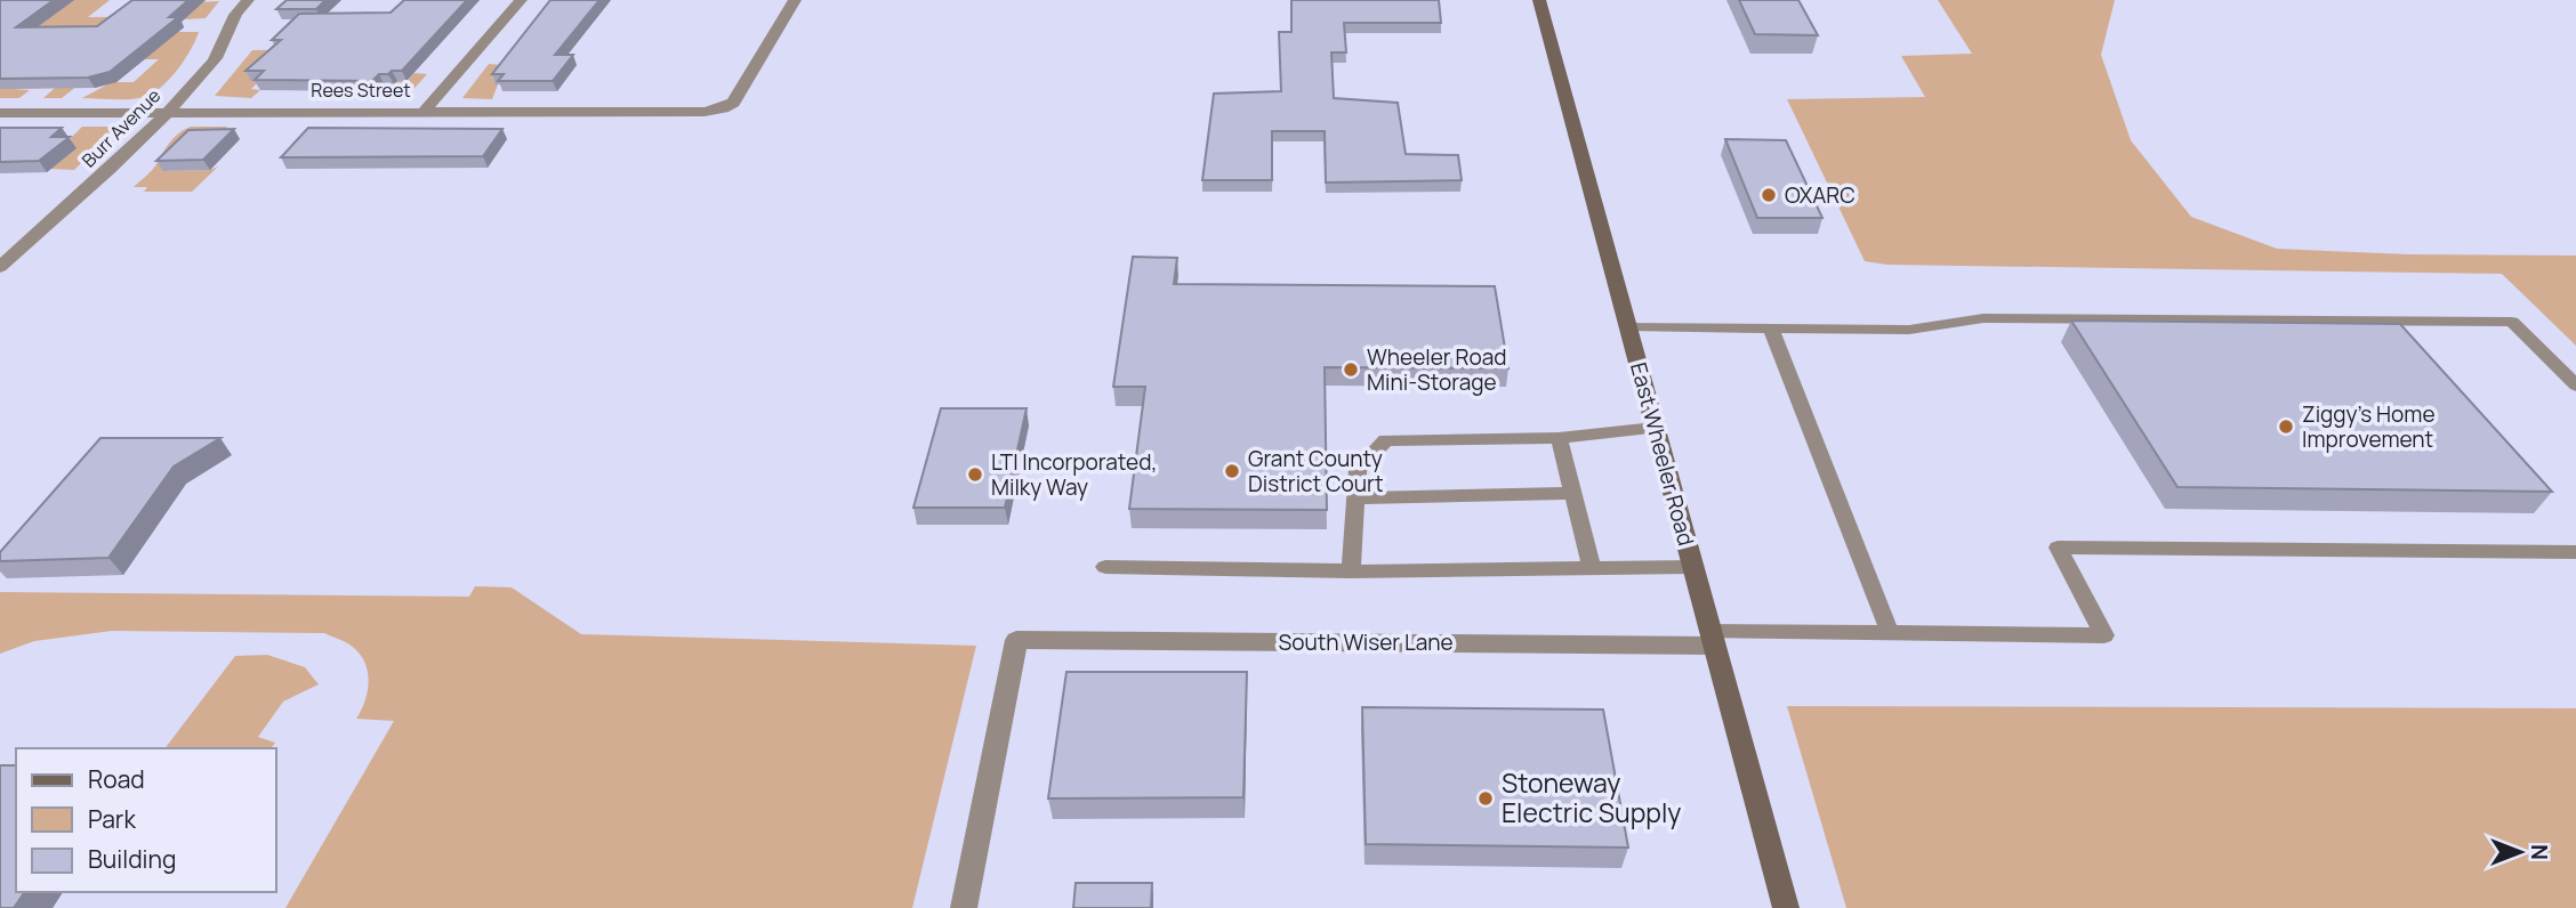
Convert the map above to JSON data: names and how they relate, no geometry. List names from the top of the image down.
{
  "streets": {
    "main road": ["East Wheeler Road"],
    "street": ["Rees Street", "Burr Avenue", "South Wiser Lane"]
  },
  "crossings": [
    ["Rees Street", "Burr Avenue"],
    ["East Wheeler Road", "South Wiser Lane"]
  ],
  "places": [
    "OXARC",
    "Wheeler Road Mini-Storage",
    "Ziggy's Home Improvement",
    "Grant County District Court",
    "LTI Incorporated, Milky Way",
    "Stoneway Electric Supply"
  ],
  "legend": ["Road", "Park", "Building"],
  "north": "right"
}
